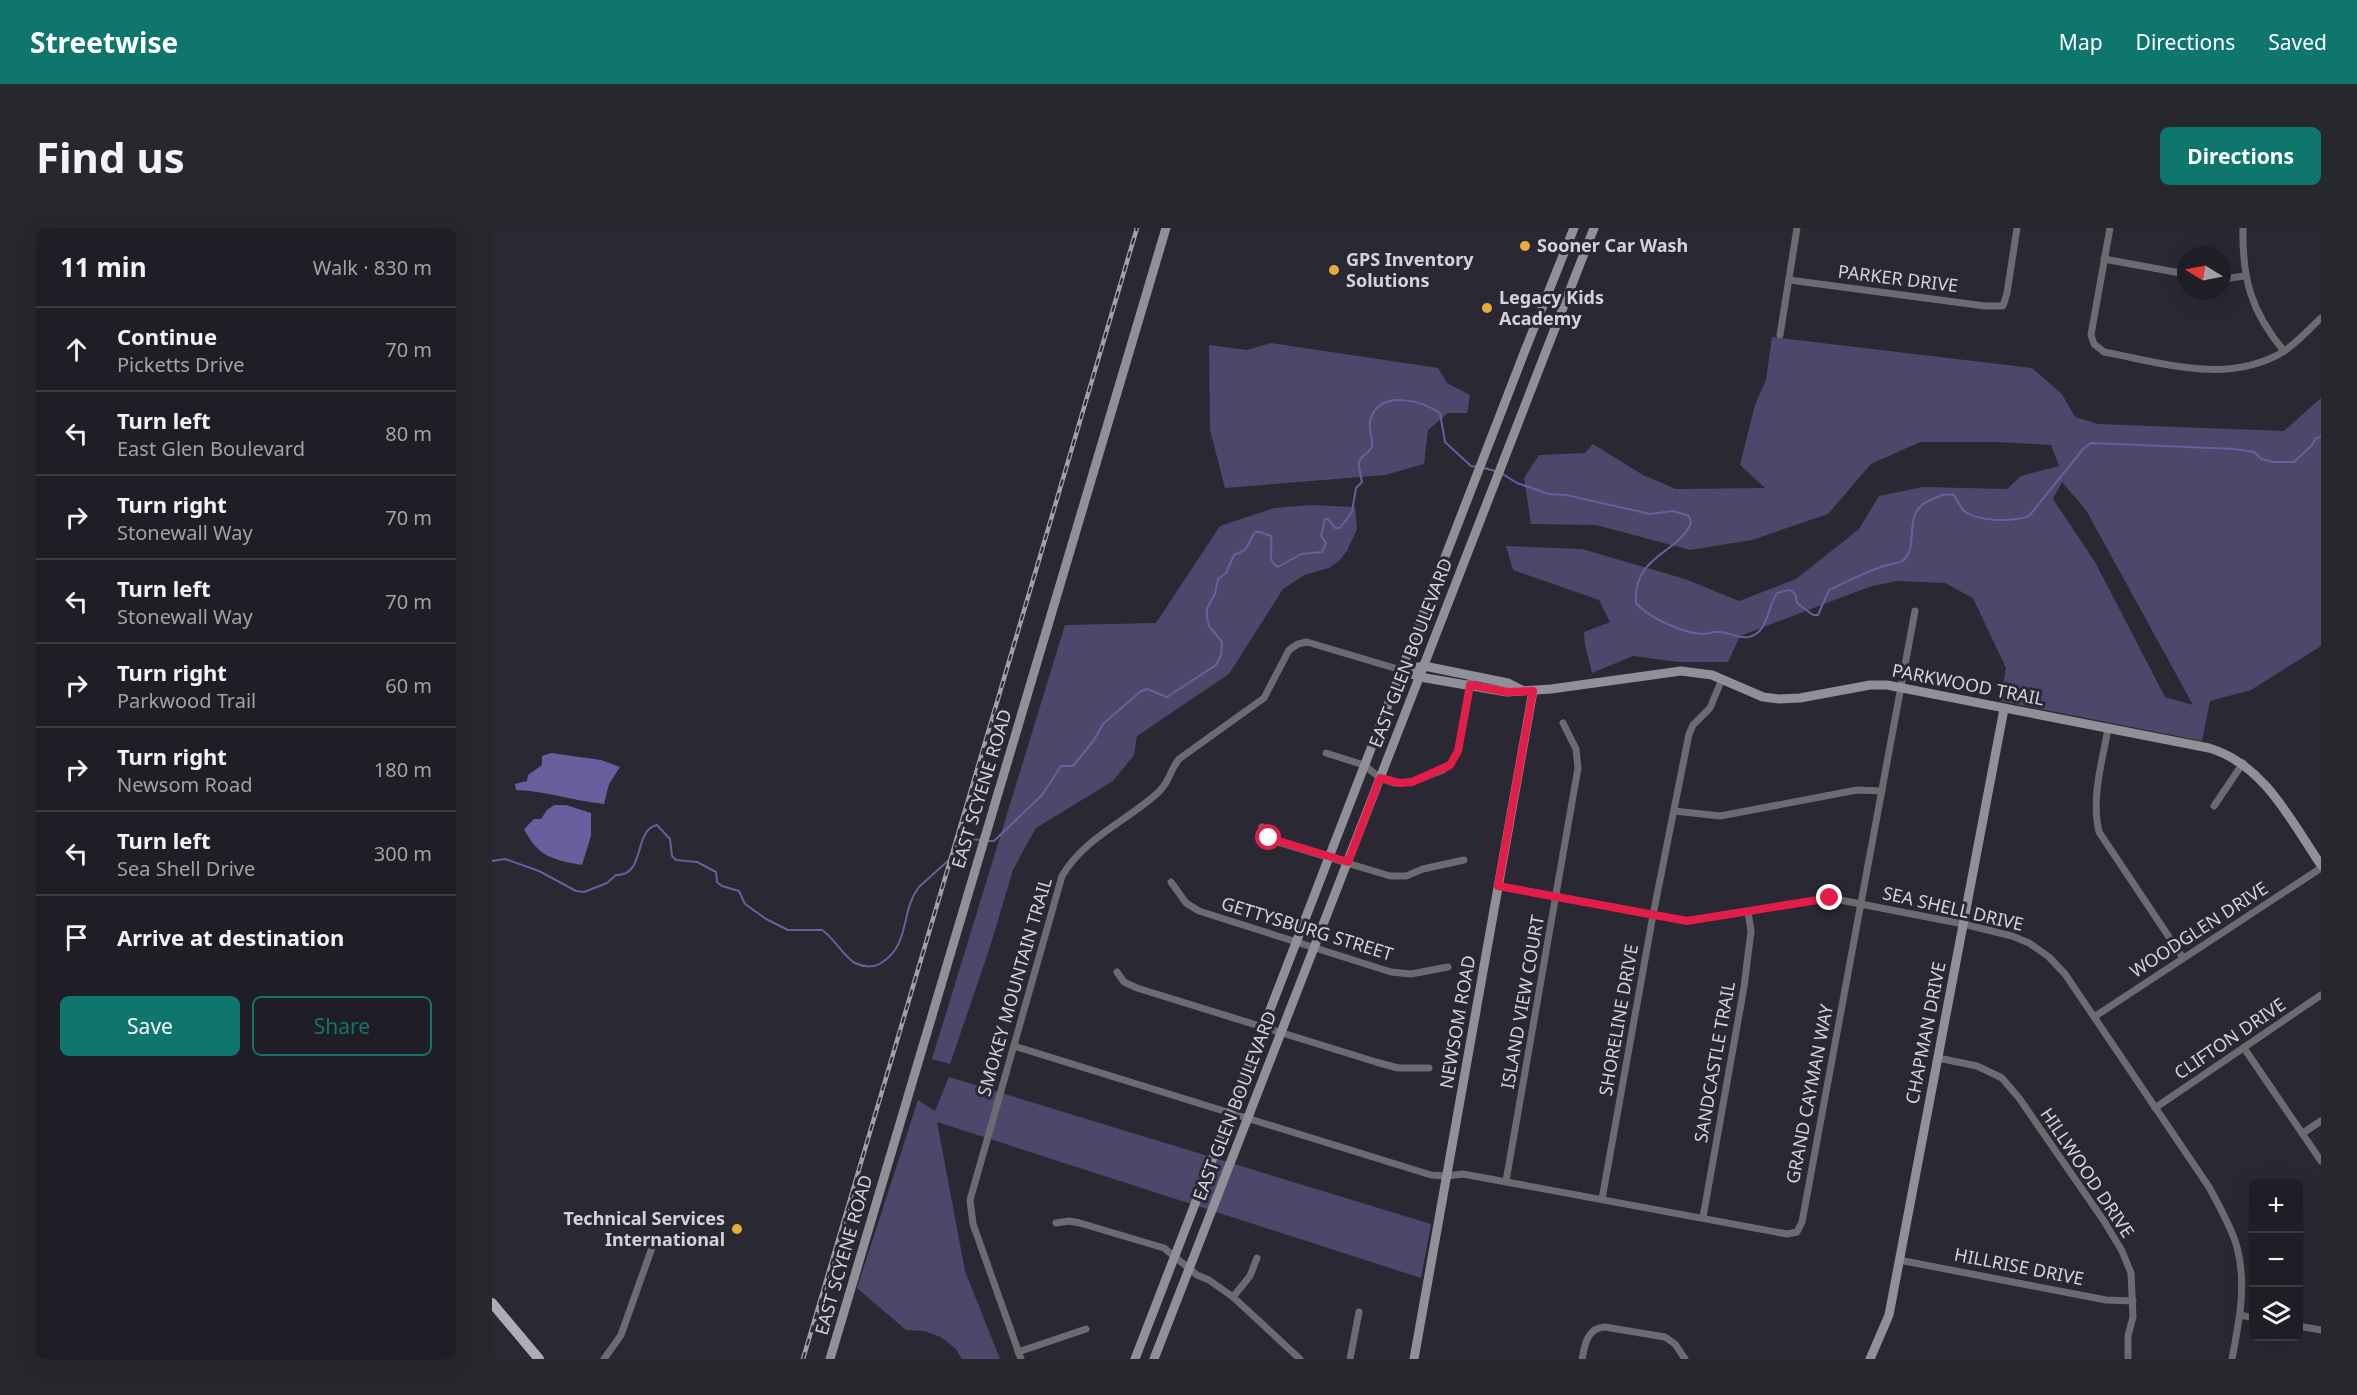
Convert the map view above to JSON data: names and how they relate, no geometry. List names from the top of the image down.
{
  "streets": {
    "street": [
      "PARKER DRIVE",
      "EAST GLEN BOULEVARD",
      "PARKWOOD TRAIL",
      "EAST SCYENE ROAD",
      "SEA SHELL DRIVE",
      "GETTYSBURG STREET",
      "WOODGLEN DRIVE",
      "SMOKEY MOUNTAIN TRAIL",
      "ISLAND VIEW COURT",
      "SHORELINE DRIVE",
      "NEWSOM ROAD",
      "CHAPMAN DRIVE",
      "CLIFTON DRIVE",
      "SANDCASTLE TRAIL",
      "GRAND CAYMAN WAY",
      "HILLWOOD DRIVE",
      "HILLRISE DRIVE"
    ]
  },
  "crossings": [
    ["EAST GLEN BOULEVARD", "PARKWOOD TRAIL"],
    ["EAST GLEN BOULEVARD", "GETTYSBURG STREET"],
    ["EAST GLEN BOULEVARD", "SMOKEY MOUNTAIN TRAIL"],
    ["EAST GLEN BOULEVARD", "GRAND CAYMAN WAY"],
    ["PARKWOOD TRAIL", "WOODGLEN DRIVE"],
    ["PARKWOOD TRAIL", "SMOKEY MOUNTAIN TRAIL"],
    ["PARKWOOD TRAIL", "SHORELINE DRIVE"],
    ["PARKWOOD TRAIL", "NEWSOM ROAD"],
    ["PARKWOOD TRAIL", "CHAPMAN DRIVE"],
    ["PARKWOOD TRAIL", "GRAND CAYMAN WAY"],
    ["SEA SHELL DRIVE", "WOODGLEN DRIVE"],
    ["SEA SHELL DRIVE", "ISLAND VIEW COURT"],
    ["SEA SHELL DRIVE", "SHORELINE DRIVE"],
    ["SEA SHELL DRIVE", "NEWSOM ROAD"],
    ["SEA SHELL DRIVE", "CHAPMAN DRIVE"],
    ["SEA SHELL DRIVE", "CLIFTON DRIVE"],
    ["SEA SHELL DRIVE", "SANDCASTLE TRAIL"],
    ["SEA SHELL DRIVE", "GRAND CAYMAN WAY"],
    ["SMOKEY MOUNTAIN TRAIL", "GRAND CAYMAN WAY"],
    ["ISLAND VIEW COURT", "GRAND CAYMAN WAY"],
    ["SHORELINE DRIVE", "GRAND CAYMAN WAY"],
    ["NEWSOM ROAD", "GRAND CAYMAN WAY"],
    ["CHAPMAN DRIVE", "HILLWOOD DRIVE"],
    ["CHAPMAN DRIVE", "HILLRISE DRIVE"],
    ["SANDCASTLE TRAIL", "GRAND CAYMAN WAY"],
    ["HILLWOOD DRIVE", "HILLRISE DRIVE"]
  ],
  "places": [
    "Sooner Car Wash",
    "GPS Inventory Solutions",
    "Legacy Kids Academy",
    "Technical Services International"
  ],
  "north": "left",
  "page": {
    "header": "Streetwise",
    "nav": ["Map", "Directions", "Saved"],
    "buttons": [
      "Directions",
      ["Save", "Share"]
    ],
    "title": "Find us",
    "heading": ["11 min", "Walk · 830 m"],
    "list": [
      ["Continue", "Picketts Drive", "70 m"],
      ["Turn left", "East Glen Boulevard", "80 m"],
      ["Turn right", "Stonewall Way", "70 m"],
      ["Turn left", "Stonewall Way", "70 m"],
      ["Turn right", "Parkwood Trail", "60 m"],
      ["Turn right", "Newsom Road", "180 m"],
      ["Turn left", "Sea Shell Drive", "300 m"],
      "Arrive at destination"
    ],
    "map_buttons": ["+", "−"]
  }
}
